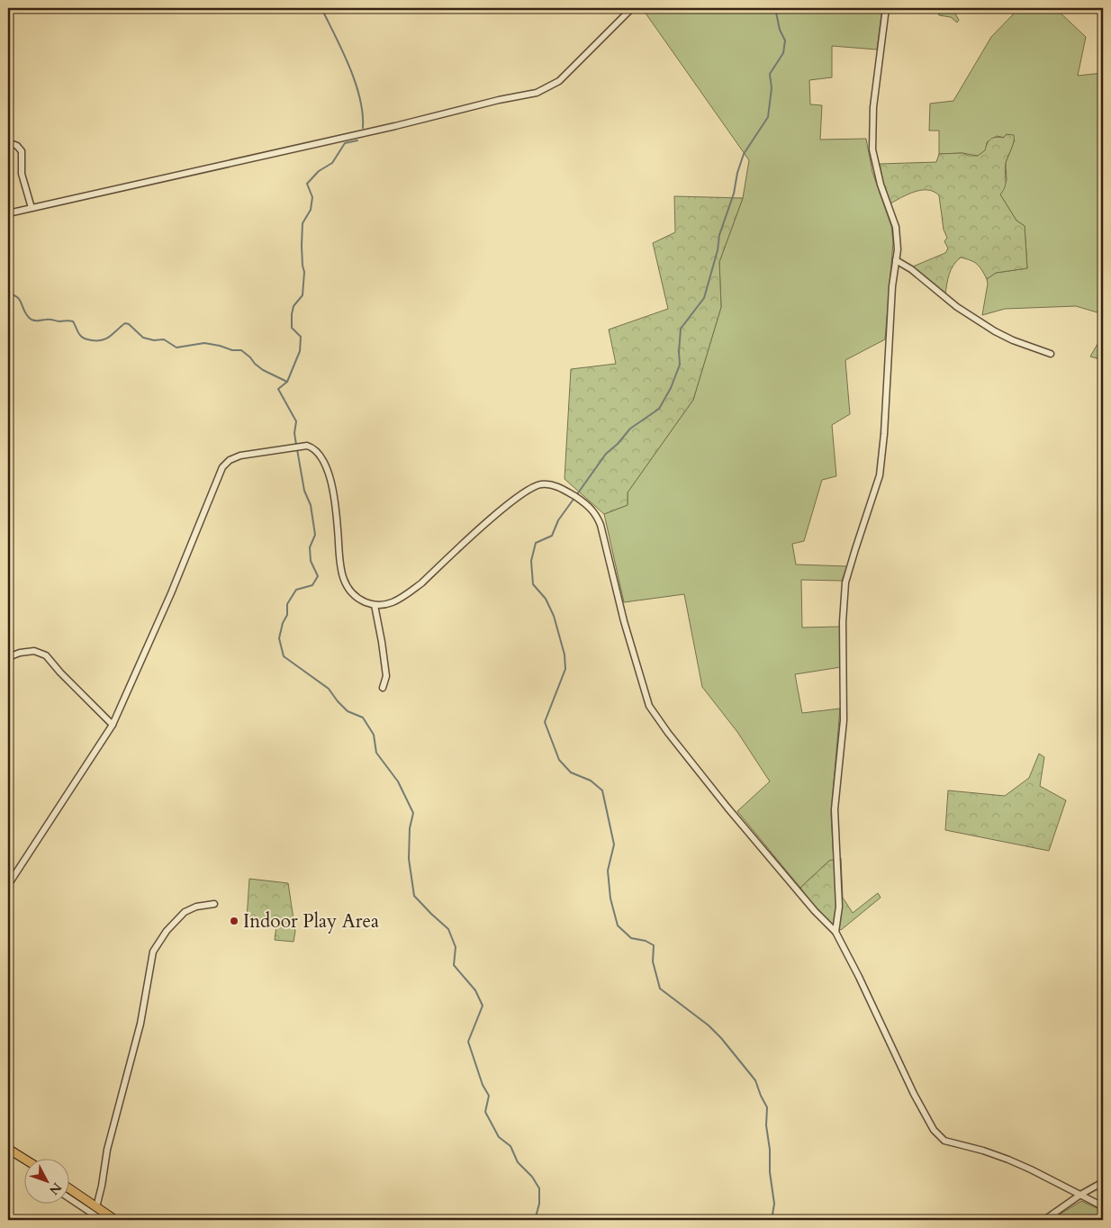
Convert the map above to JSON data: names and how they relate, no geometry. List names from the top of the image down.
{
  "places": ["Indoor Play Area"],
  "north": "bottom right"
}
